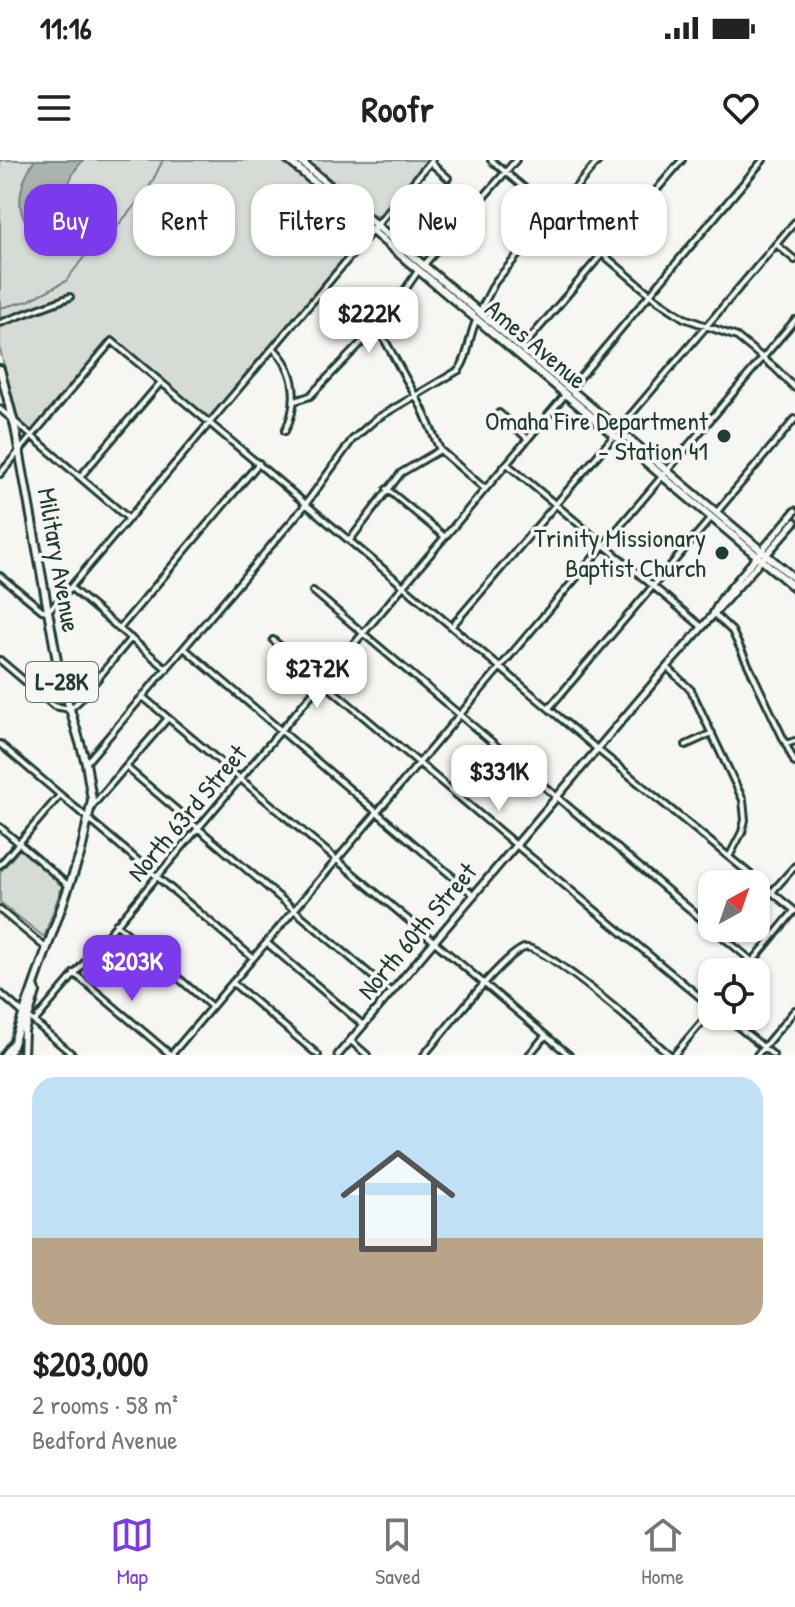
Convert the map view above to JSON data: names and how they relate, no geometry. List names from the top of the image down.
{
  "streets": {
    "main road": [
      "Ames Avenue",
      "Military Avenue",
      "L-28K",
      "North 60th Street"
    ],
    "street": ["North 63rd Street"]
  },
  "crossings": [
    ["Ames Avenue", "North 63rd Street"],
    ["Ames Avenue", "North 60th Street"],
    ["Military Avenue", "North 63rd Street"]
  ],
  "places": ["Omaha Fire Department - Station 41", "Trinity Missionary Baptist Church"],
  "north": "top right",
  "page": {
    "status": "11:16",
    "header": "Roofr",
    "chip": [
      "Buy",
      "Rent",
      "Filters",
      "New",
      "Apartment"
    ],
    "price": [
      "$222K",
      "$272K",
      "$331K",
      "$203K"
    ],
    "list": [
      {
        "name": "$203,000",
        "note": "2 rooms · 58 m² · Bedford Avenue"
      }
    ],
    "tabs": ["Map", "Saved", "Home"]
  }
}
